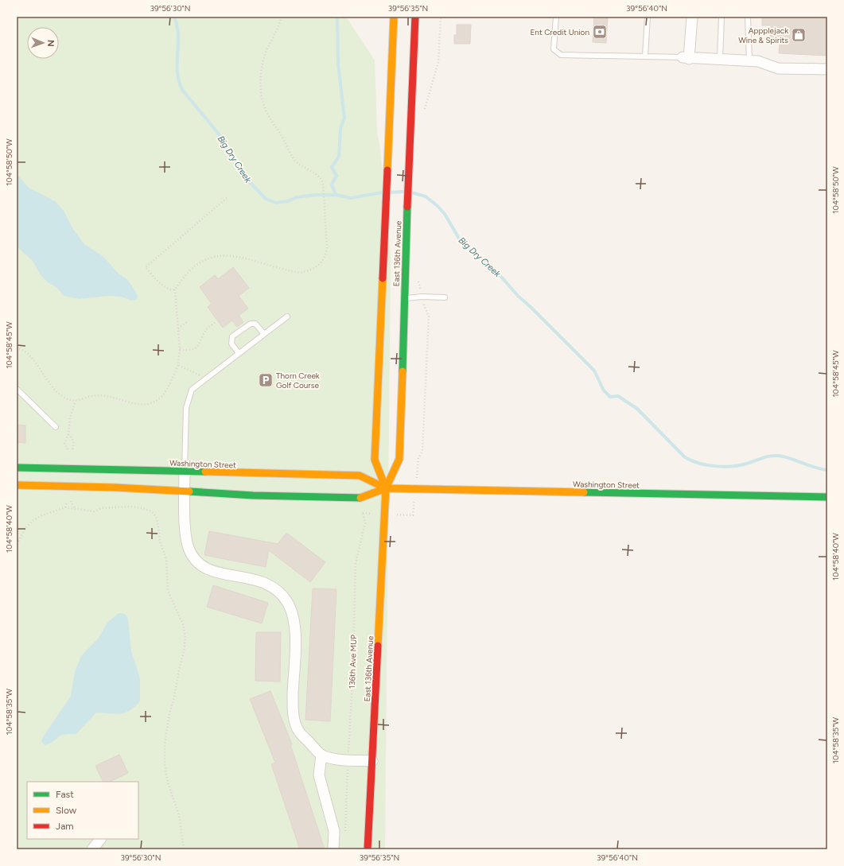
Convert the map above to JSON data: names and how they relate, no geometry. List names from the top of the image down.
{
  "streets": {
    "main road": ["East 136th Avenue", "Washington Street"],
    "path": ["136th Ave MUP"]
  },
  "crossings": [
    ["East 136th Avenue", "Washington Street"],
    ["Washington Street", "136th Ave MUP"]
  ],
  "water": ["Big Dry Creek"],
  "places": {
    "bank": ["Ent Credit Union"],
    "shop": ["Appplejack Wine & Spirits"],
    "parking": ["Thorn Creek Golf Course"]
  },
  "legend": ["Fast", "Slow", "Jam"],
  "north": "right",
  "coordinates": [
    "39°56'30\"N",
    "39°56'35\"N",
    "39°56'40\"N",
    "104°58'50\"W",
    "104°58'45\"W",
    "104°58'40\"W",
    "104°58'35\"W"
  ]
}
